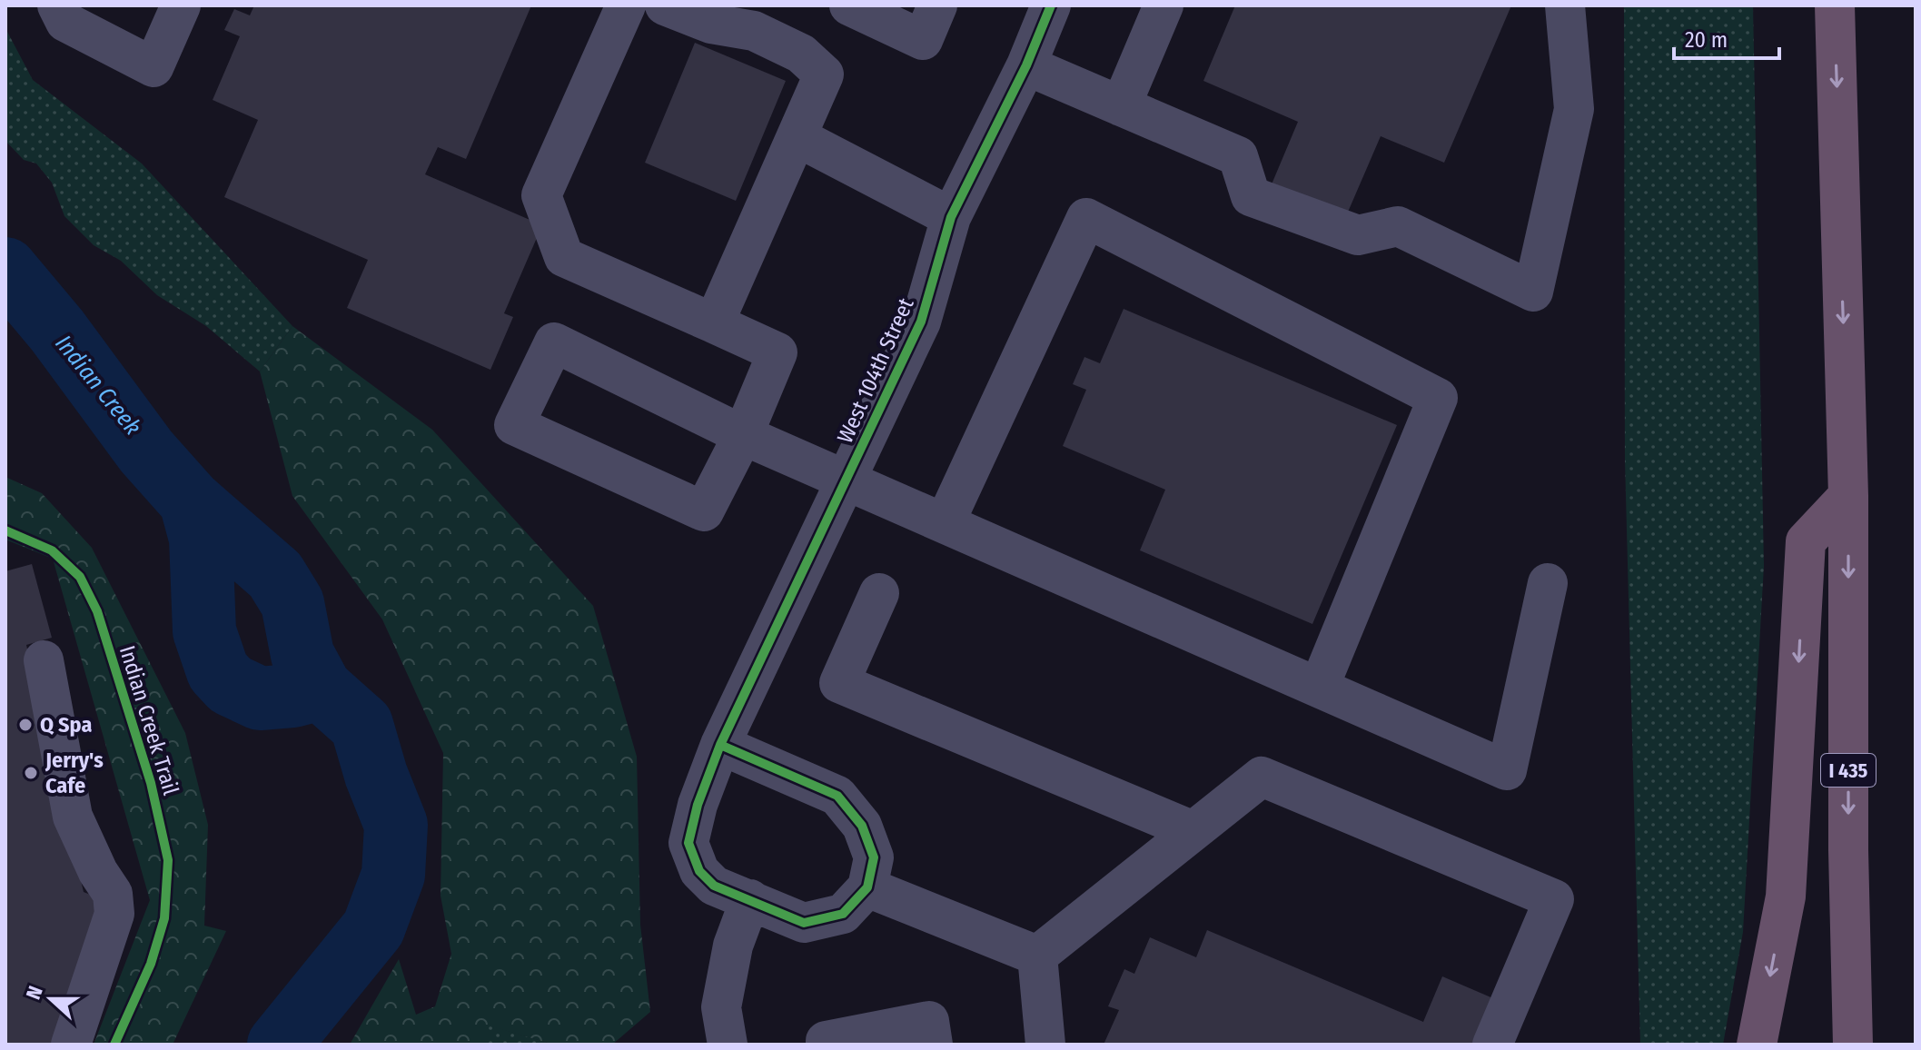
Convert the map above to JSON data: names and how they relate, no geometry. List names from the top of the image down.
{
  "streets": {
    "highway": ["I 435"],
    "street": ["West 104th Street"],
    "cycle path": ["Indian Creek Trail"]
  },
  "water": ["Indian Creek"],
  "places": ["Q Spa", "Jerry's Cafe"],
  "scale_bar": "20 m",
  "north": "left"
}
